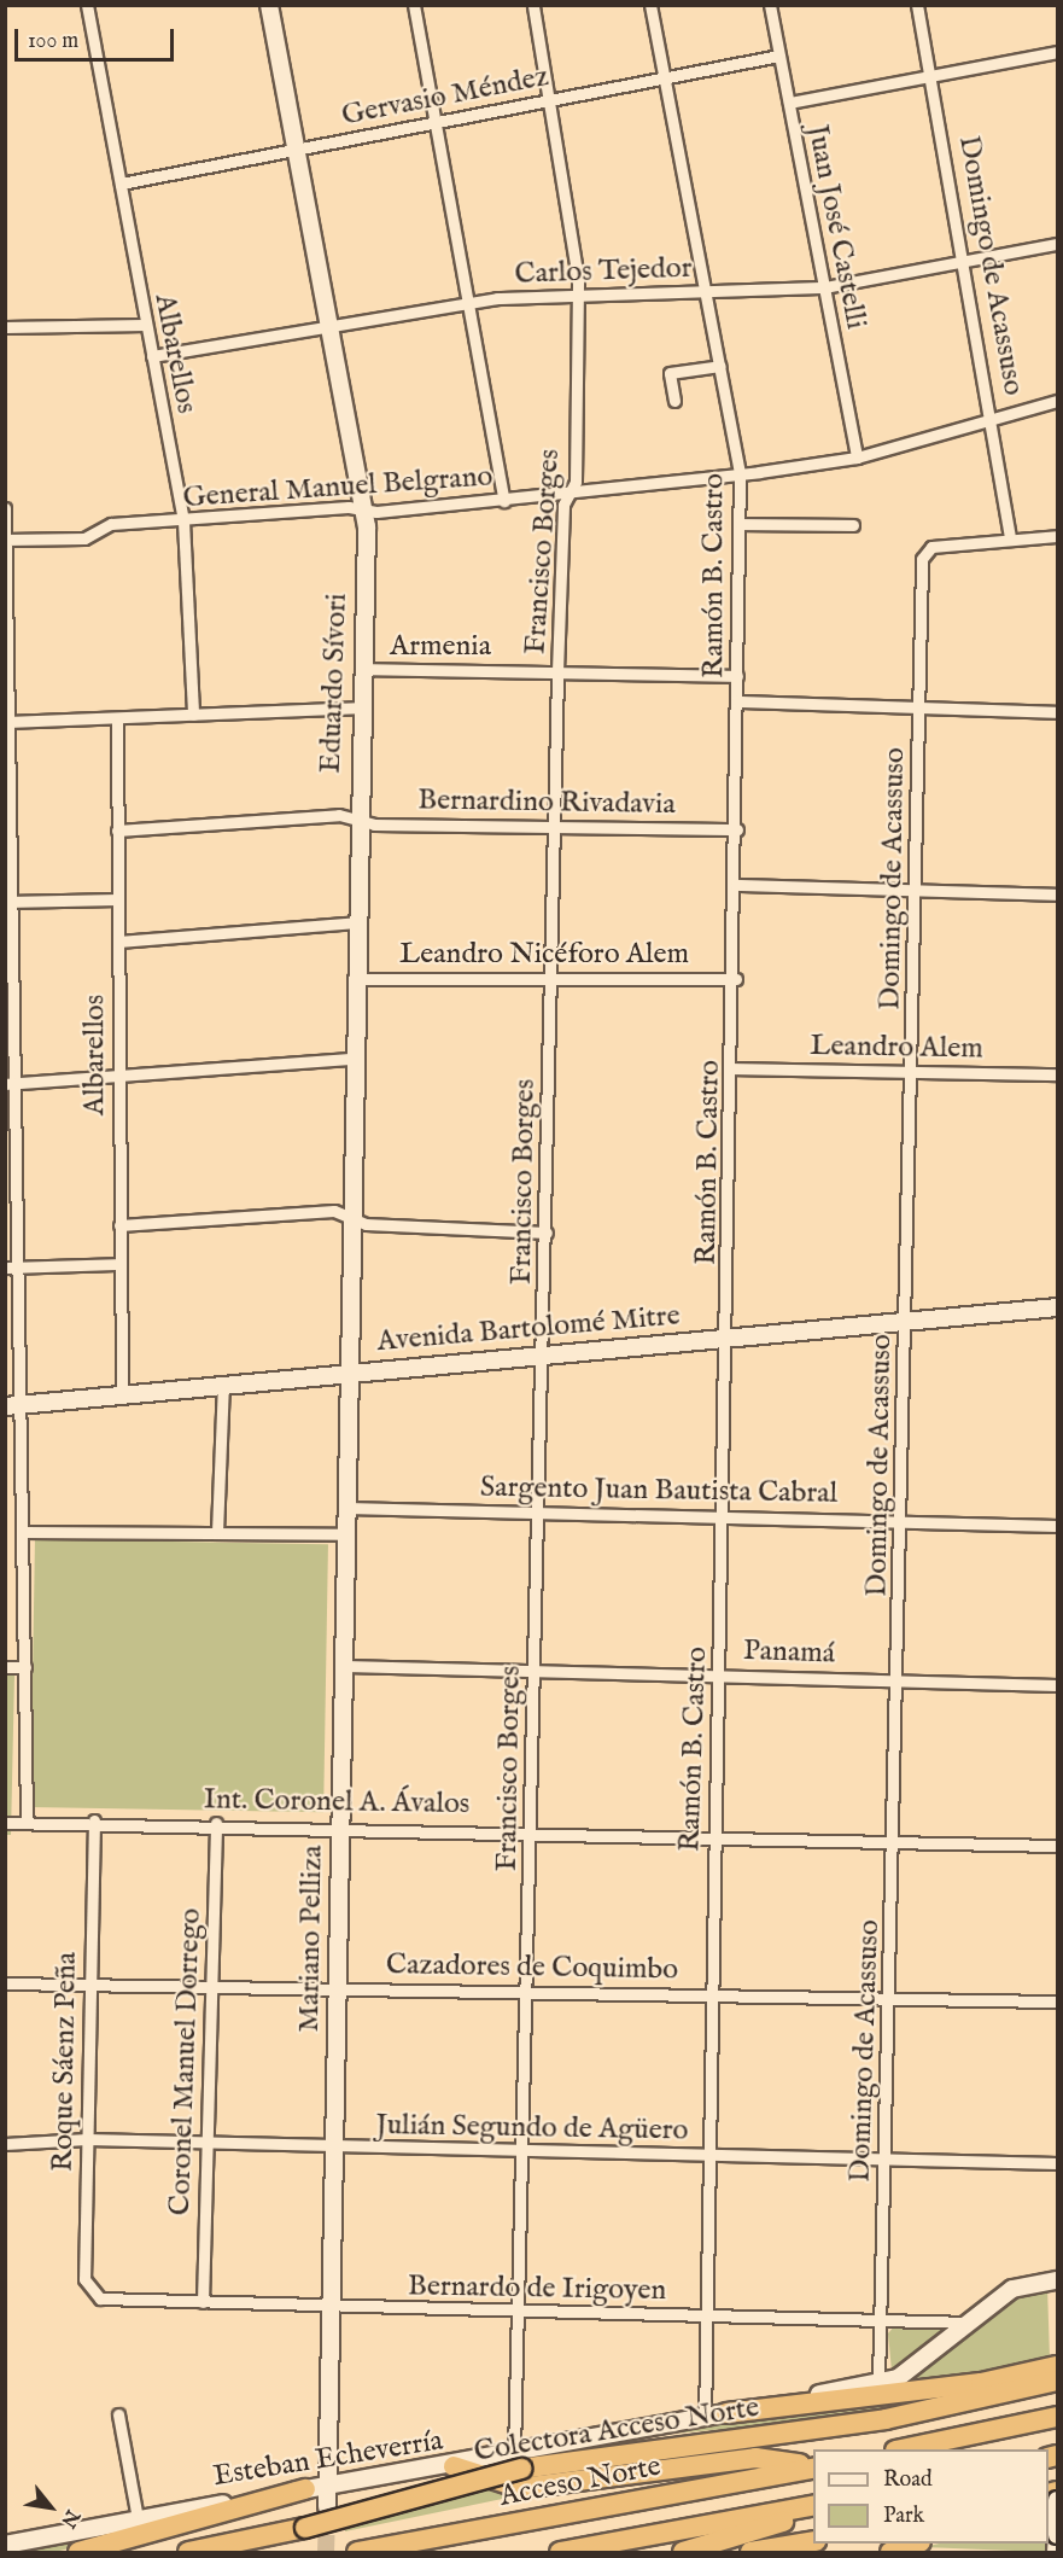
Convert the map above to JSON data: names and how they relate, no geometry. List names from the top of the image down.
{
  "streets": {
    "highway": ["Colectora Acceso Norte", "Acceso Norte"],
    "street": [
      "Gervasio Méndez",
      "Juan José Castelli",
      "Domingo de Acassuso",
      "Carlos Tejedor",
      "Albarellos",
      "General Manuel Belgrano",
      "Francisco Borges",
      "Ramón B. Castro",
      "Armenia",
      "Eduardo Sívori",
      "Bernardino Rivadavia",
      "Leandro Nicéforo Alem",
      "Leandro Alem",
      "Avenida Bartolomé Mitre",
      "Sargento Juan Bautista Cabral",
      "Panamá",
      "Int. Coronel A. Ávalos",
      "Mariano Pelliza",
      "Cazadores de Coquimbo",
      "Roque Sáenz Peña",
      "Coronel Manuel Dorrego",
      "Julián Segundo de Agüero",
      "Bernardo de Irigoyen",
      "Esteban Echeverría"
    ]
  },
  "crossings": [
    ["Gervasio Méndez", "Juan José Castelli"],
    ["Gervasio Méndez", "Albarellos"],
    ["Gervasio Méndez", "Francisco Borges"],
    ["Gervasio Méndez", "Ramón B. Castro"],
    ["Gervasio Méndez", "Eduardo Sívori"],
    ["Juan José Castelli", "Carlos Tejedor"],
    ["Juan José Castelli", "General Manuel Belgrano"],
    ["Domingo de Acassuso", "Carlos Tejedor"],
    ["Domingo de Acassuso", "General Manuel Belgrano"],
    ["Domingo de Acassuso", "Leandro Alem"],
    ["Domingo de Acassuso", "Avenida Bartolomé Mitre"],
    ["Domingo de Acassuso", "Sargento Juan Bautista Cabral"],
    ["Domingo de Acassuso", "Panamá"],
    ["Domingo de Acassuso", "Int. Coronel A. Ávalos"],
    ["Domingo de Acassuso", "Cazadores de Coquimbo"],
    ["Domingo de Acassuso", "Julián Segundo de Agüero"],
    ["Domingo de Acassuso", "Bernardo de Irigoyen"],
    ["Domingo de Acassuso", "Esteban Echeverría"],
    ["Carlos Tejedor", "Albarellos"],
    ["Carlos Tejedor", "Francisco Borges"],
    ["Carlos Tejedor", "Ramón B. Castro"],
    ["Carlos Tejedor", "Eduardo Sívori"],
    ["Albarellos", "General Manuel Belgrano"],
    ["Albarellos", "Bernardino Rivadavia"],
    ["Albarellos", "Avenida Bartolomé Mitre"],
    ["General Manuel Belgrano", "Francisco Borges"],
    ["General Manuel Belgrano", "Ramón B. Castro"],
    ["General Manuel Belgrano", "Eduardo Sívori"],
    ["Francisco Borges", "Armenia"],
    ["Francisco Borges", "Bernardino Rivadavia"],
    ["Francisco Borges", "Leandro Nicéforo Alem"],
    ["Francisco Borges", "Avenida Bartolomé Mitre"],
    ["Francisco Borges", "Sargento Juan Bautista Cabral"],
    ["Francisco Borges", "Panamá"],
    ["Francisco Borges", "Int. Coronel A. Ávalos"],
    ["Francisco Borges", "Cazadores de Coquimbo"],
    ["Francisco Borges", "Julián Segundo de Agüero"],
    ["Francisco Borges", "Bernardo de Irigoyen"],
    ["Francisco Borges", "Colectora Acceso Norte"],
    ["Francisco Borges", "Esteban Echeverría"],
    ["Ramón B. Castro", "Armenia"],
    ["Ramón B. Castro", "Bernardino Rivadavia"],
    ["Ramón B. Castro", "Leandro Nicéforo Alem"],
    ["Ramón B. Castro", "Leandro Alem"],
    ["Ramón B. Castro", "Avenida Bartolomé Mitre"],
    ["Ramón B. Castro", "Sargento Juan Bautista Cabral"],
    ["Ramón B. Castro", "Panamá"],
    ["Ramón B. Castro", "Int. Coronel A. Ávalos"],
    ["Ramón B. Castro", "Cazadores de Coquimbo"],
    ["Ramón B. Castro", "Julián Segundo de Agüero"],
    ["Ramón B. Castro", "Bernardo de Irigoyen"],
    ["Ramón B. Castro", "Esteban Echeverría"],
    ["Armenia", "Eduardo Sívori"],
    ["Eduardo Sívori", "Bernardino Rivadavia"],
    ["Eduardo Sívori", "Leandro Nicéforo Alem"],
    ["Eduardo Sívori", "Avenida Bartolomé Mitre"],
    ["Eduardo Sívori", "Mariano Pelliza"],
    ["Avenida Bartolomé Mitre", "Mariano Pelliza"],
    ["Sargento Juan Bautista Cabral", "Mariano Pelliza"],
    ["Panamá", "Mariano Pelliza"],
    ["Int. Coronel A. Ávalos", "Mariano Pelliza"],
    ["Int. Coronel A. Ávalos", "Roque Sáenz Peña"],
    ["Int. Coronel A. Ávalos", "Coronel Manuel Dorrego"],
    ["Mariano Pelliza", "Cazadores de Coquimbo"],
    ["Mariano Pelliza", "Julián Segundo de Agüero"],
    ["Mariano Pelliza", "Bernardo de Irigoyen"],
    ["Mariano Pelliza", "Esteban Echeverría"],
    ["Cazadores de Coquimbo", "Roque Sáenz Peña"],
    ["Cazadores de Coquimbo", "Coronel Manuel Dorrego"],
    ["Roque Sáenz Peña", "Julián Segundo de Agüero"],
    ["Roque Sáenz Peña", "Bernardo de Irigoyen"],
    ["Coronel Manuel Dorrego", "Julián Segundo de Agüero"],
    ["Coronel Manuel Dorrego", "Bernardo de Irigoyen"],
    ["Bernardo de Irigoyen", "Esteban Echeverría"],
    ["Colectora Acceso Norte", "Esteban Echeverría"]
  ],
  "legend": ["Road", "Park"],
  "scale_bar": "100 m",
  "north": "bottom right"
}
